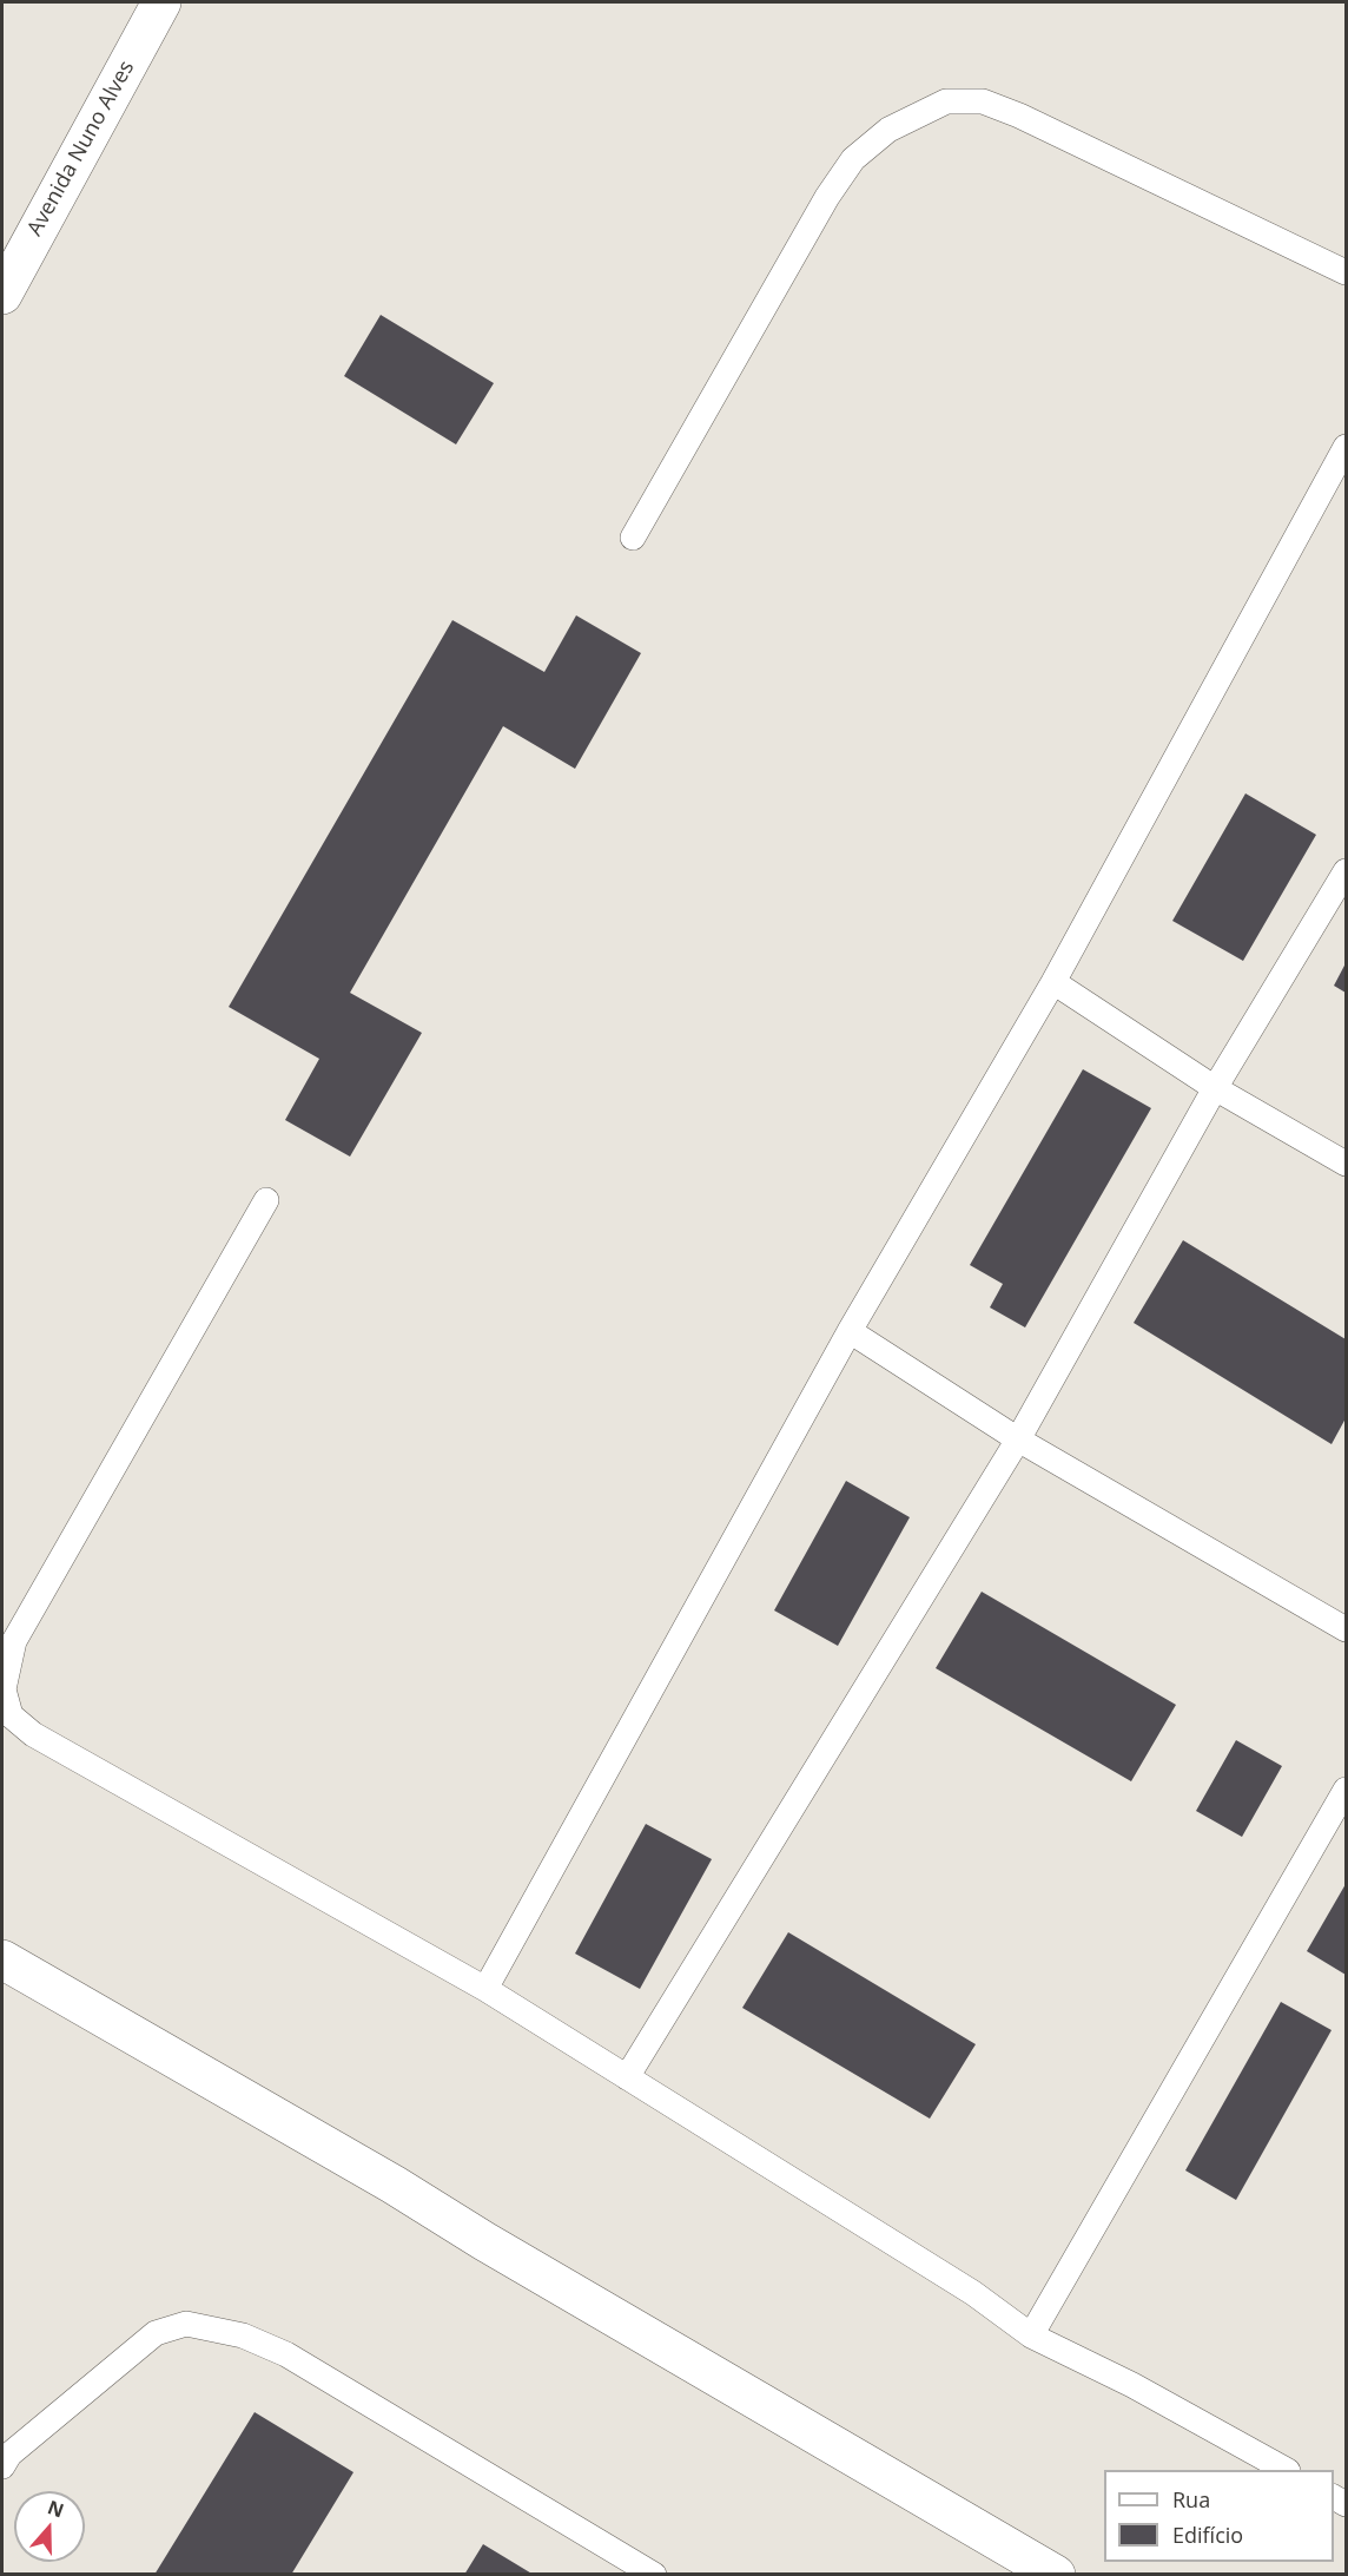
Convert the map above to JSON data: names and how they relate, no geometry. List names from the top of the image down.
{
  "streets": {
    "street": ["Avenida Nuno Alves"]
  },
  "legend": ["Rua", "Edifício"],
  "north": "top"
}
